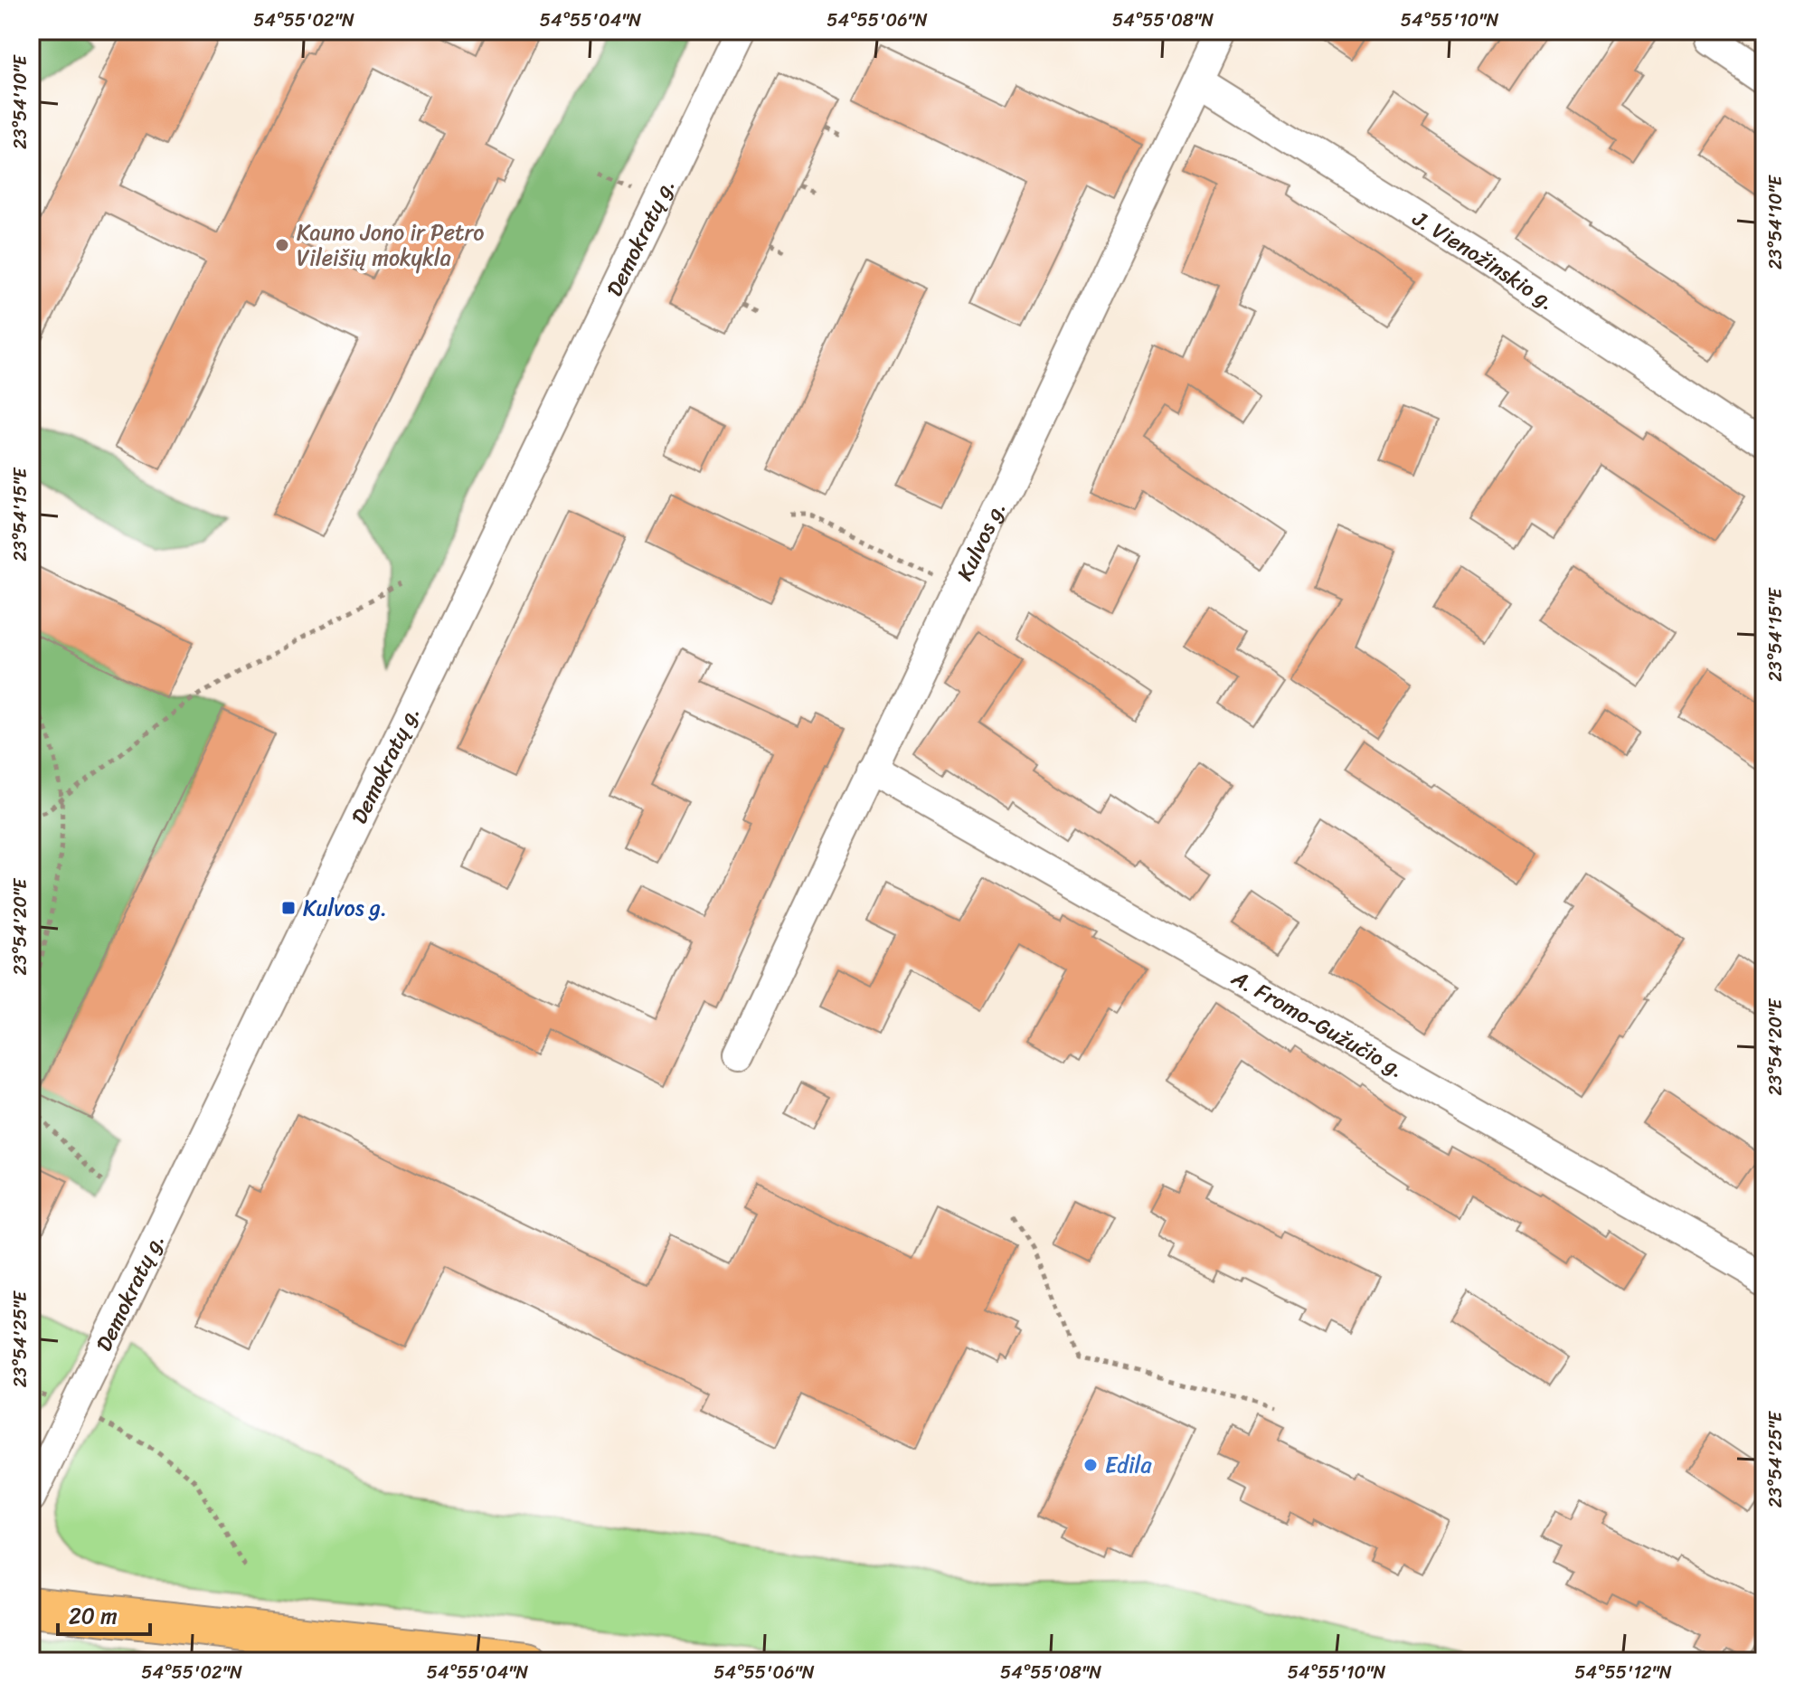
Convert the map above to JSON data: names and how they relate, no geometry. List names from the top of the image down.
{
  "streets": {
    "street": [
      "Demokratų g.",
      "J. Vienožinskio g.",
      "Kulvos g.",
      "A. Fromo-Gužučio g."
    ]
  },
  "crossings": [
    ["J. Vienožinskio g.", "Kulvos g."],
    ["Kulvos g.", "A. Fromo-Gužučio g."]
  ],
  "places": {
    "other": ["Kauno Jono ir Petro Vileišių mokykla", "Edila"],
    "transit": ["Kulvos g."]
  },
  "scale_bar": "20 m",
  "coordinates": [
    "54°55'02\"N",
    "54°55'04\"N",
    "54°55'06\"N",
    "54°55'08\"N",
    "54°55'10\"N",
    "23°54'10\"E",
    "23°54'15\"E",
    "23°54'20\"E",
    "23°54'25\"E",
    "54°55'12\"N"
  ]
}
